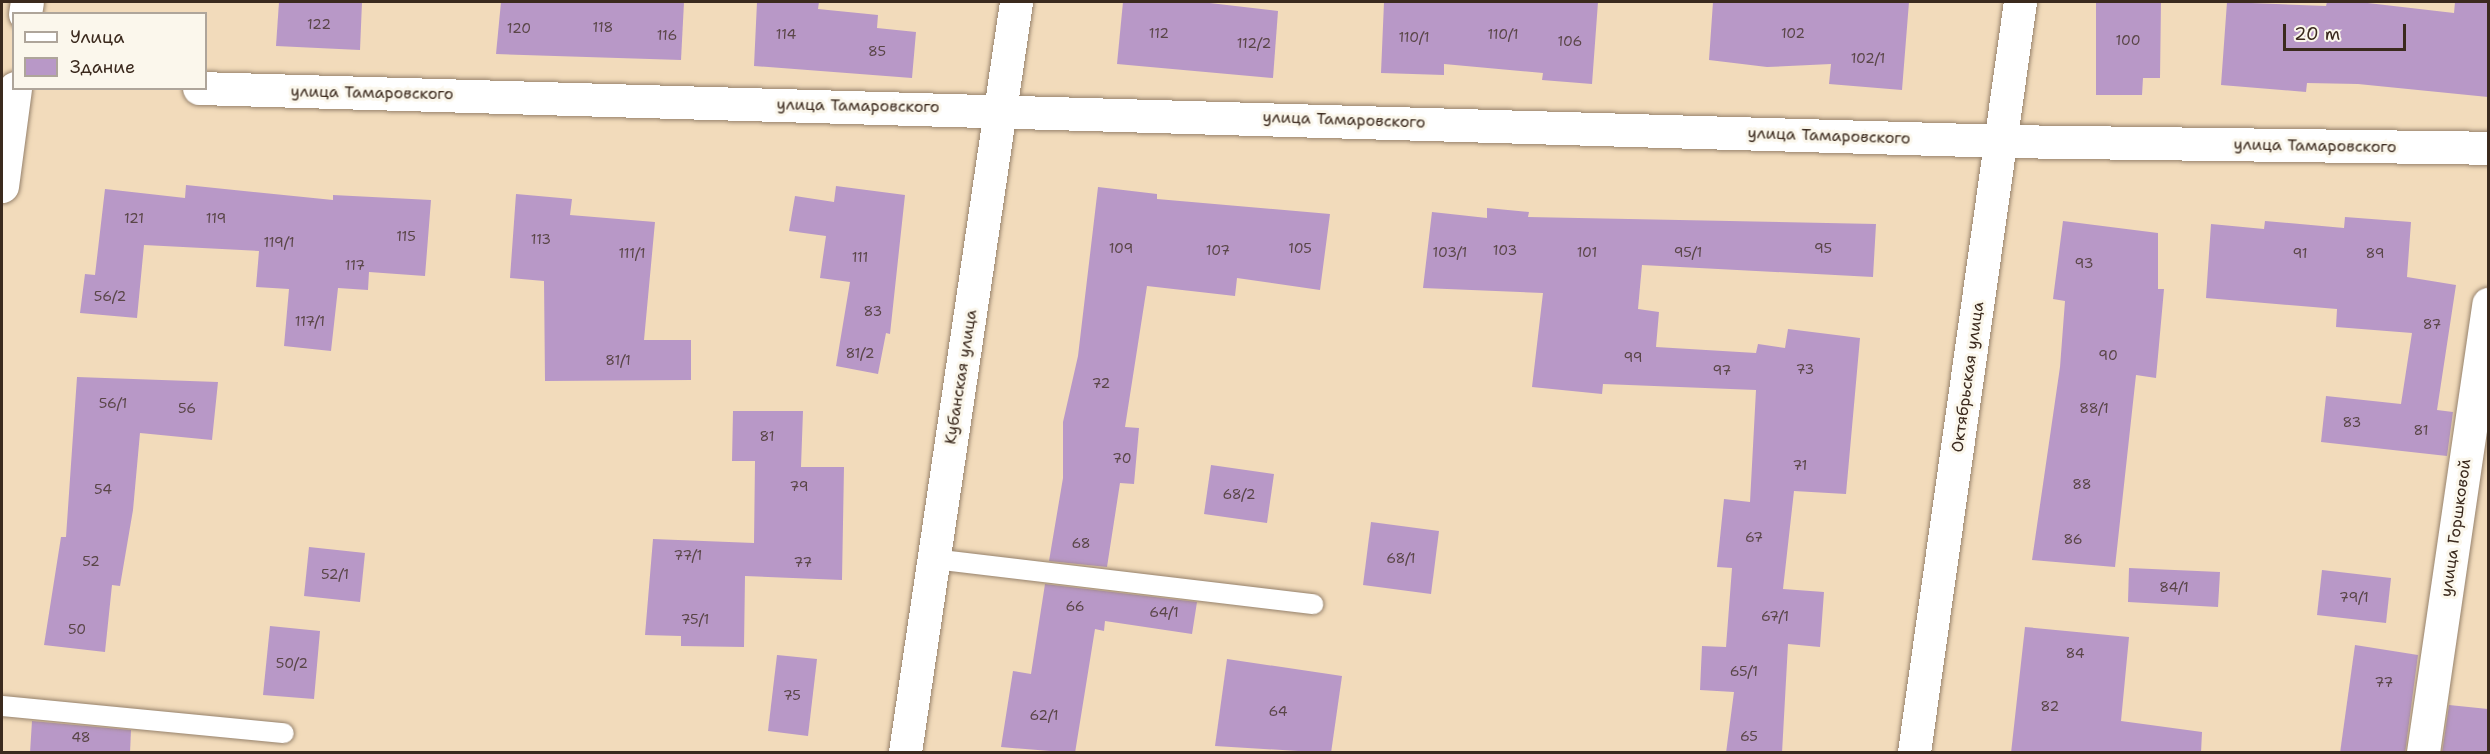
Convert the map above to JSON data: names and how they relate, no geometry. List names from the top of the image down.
{
  "streets": {
    "street": [
      "улица Тамаровского",
      "Кубанская улица",
      "Октябрьская улица",
      "улица Горшковой"
    ]
  },
  "crossings": [
    ["улица Тамаровского", "Кубанская улица"],
    ["улица Тамаровского", "Октябрьская улица"]
  ],
  "house_numbers": [
    "122",
    "118",
    "120",
    "112",
    "102",
    "114",
    "110/1",
    "116",
    "110/1",
    "100",
    "106",
    "112/2",
    "85",
    "102/1",
    "121",
    "119",
    "115",
    "113",
    "119/1",
    "109",
    "105",
    "95",
    "107",
    "103",
    "103/1",
    "101",
    "95/1",
    "111/1",
    "91",
    "89",
    "111",
    "93",
    "117",
    "56/2",
    "83",
    "117/1",
    "87",
    "81/2",
    "90",
    "99",
    "81/1",
    "73",
    "97",
    "72",
    "56/1",
    "56",
    "88/1",
    "83",
    "81",
    "81",
    "70",
    "71",
    "88",
    "79",
    "54",
    "68/2",
    "67",
    "86",
    "68",
    "77/1",
    "68/1",
    "52",
    "77",
    "52/1",
    "84/1",
    "79/1",
    "66",
    "64/1",
    "67/1",
    "75/1",
    "50",
    "84",
    "50/2",
    "65/1",
    "77",
    "75",
    "82",
    "64",
    "62/1",
    "65",
    "48"
  ],
  "legend": ["Улица", "Здание"],
  "scale_bar": "20 m"
}
